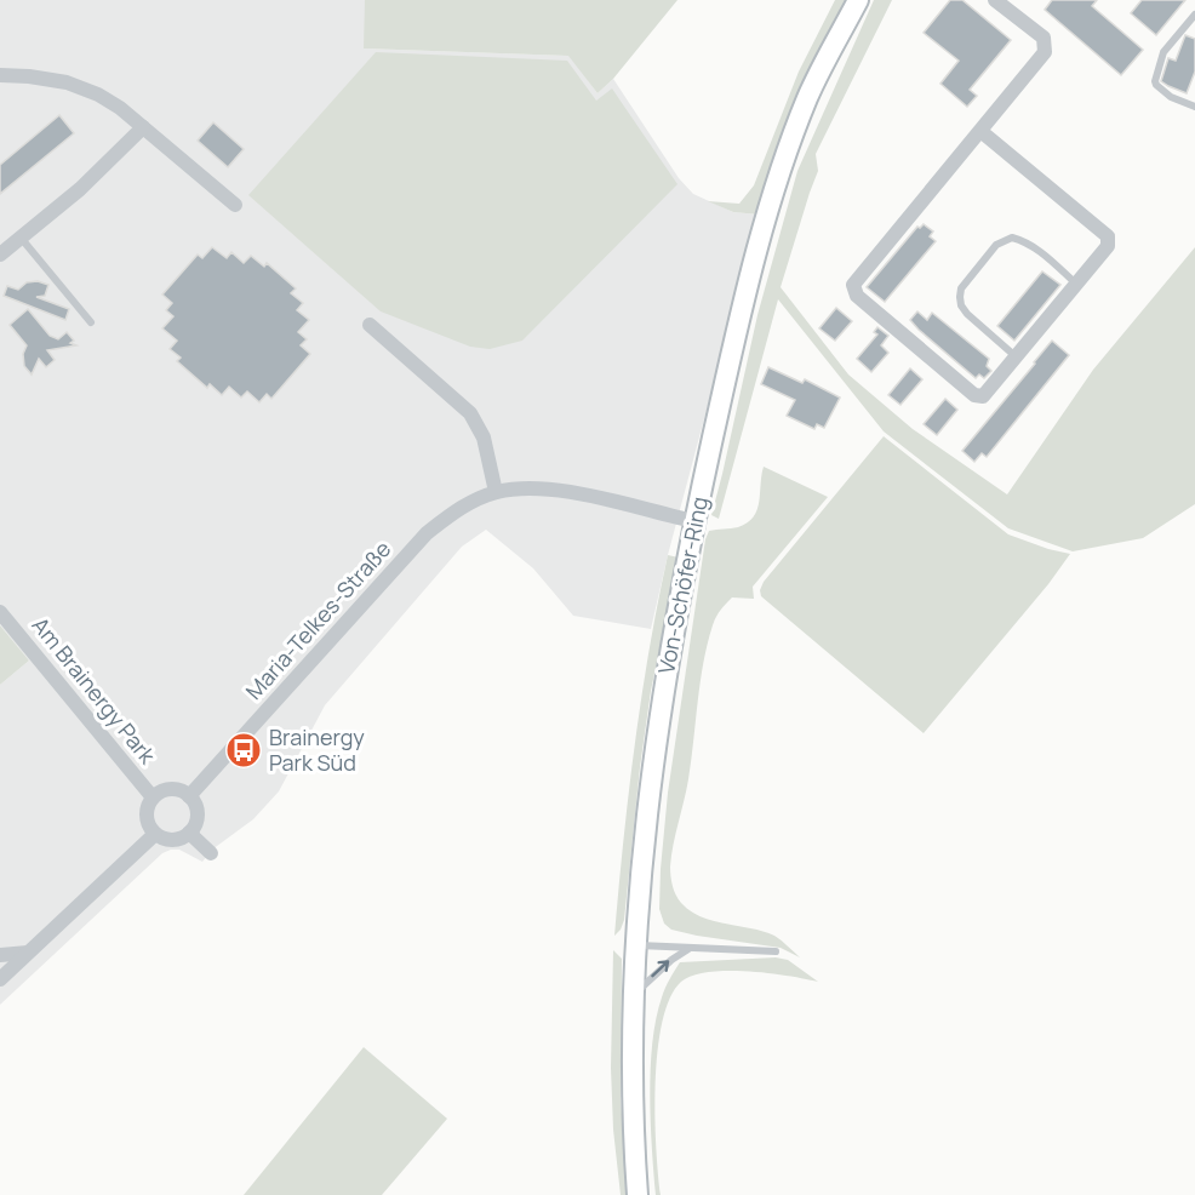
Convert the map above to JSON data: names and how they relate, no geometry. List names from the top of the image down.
{
  "streets": {
    "main road": ["Von-Schöfer-Ring"],
    "street": ["Maria-Telkes-Straße", "Am Brainergy Park"]
  },
  "crossings": [
    ["Von-Schöfer-Ring", "Maria-Telkes-Straße"],
    ["Maria-Telkes-Straße", "Am Brainergy Park"]
  ],
  "places": {
    "bus stop": ["Brainergy Park Süd"]
  }
}
